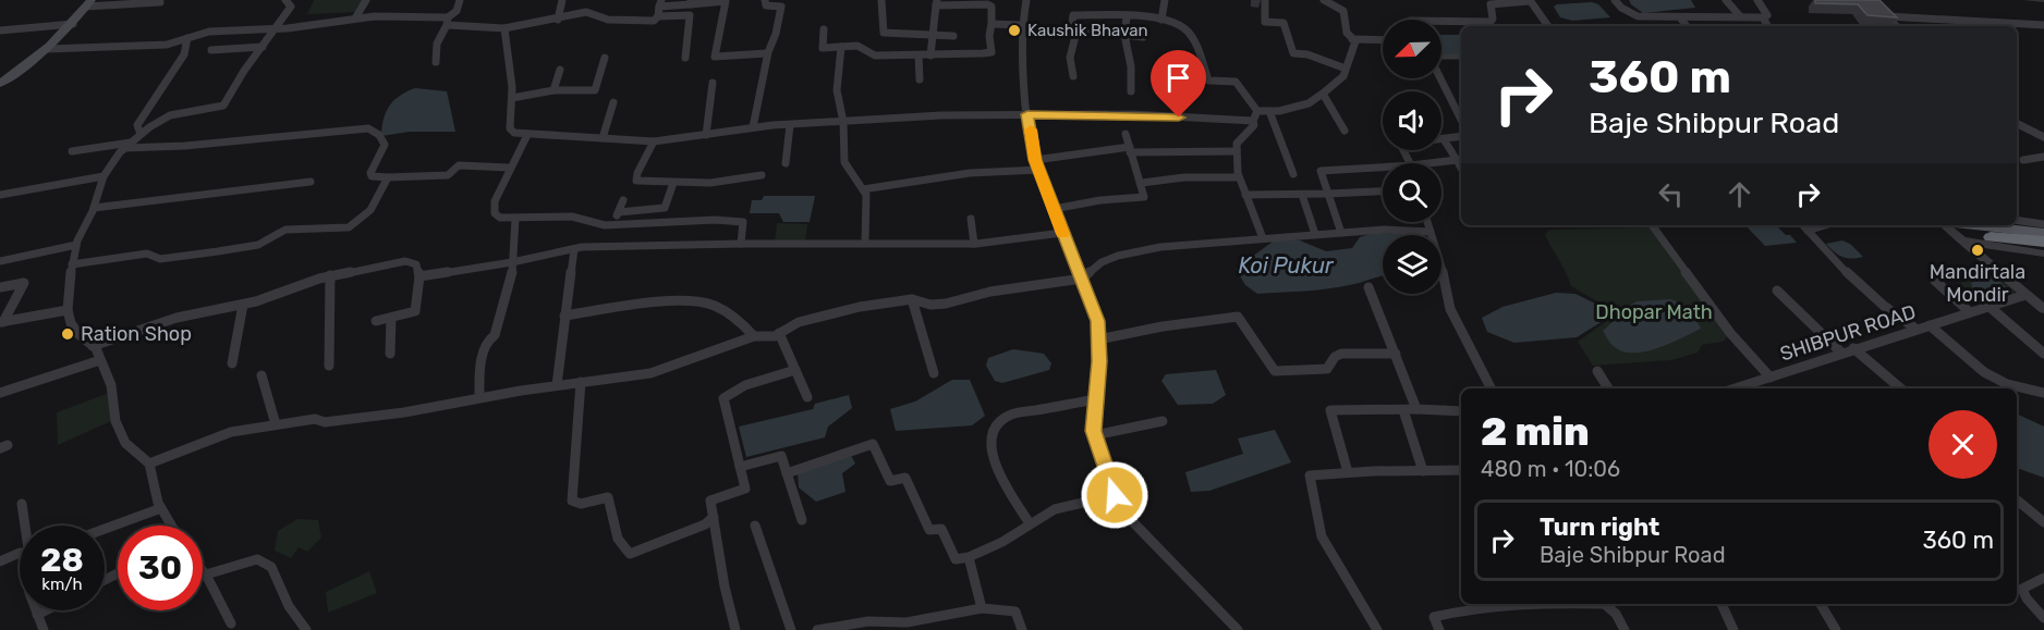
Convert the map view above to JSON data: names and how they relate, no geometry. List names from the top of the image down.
{
  "streets": {
    "street": ["SHIBPUR ROAD"]
  },
  "water": ["Koi Pukur"],
  "parks": ["Dhopar Math"],
  "places": ["Kaushik Bhavan", "Mandirtala Mondir", "Ration Shop"],
  "north": "bottom left",
  "page": {
    "turn": ["360 m", "Baje Shibpur Road"],
    "heading": ["2 min", "480 m · 10:06"],
    "list": [
      {
        "name": "Turn right",
        "note": "Baje Shibpur Road",
        "value": "360 m"
      }
    ],
    "speed": "28 km/h",
    "limit": "30"
  }
}
